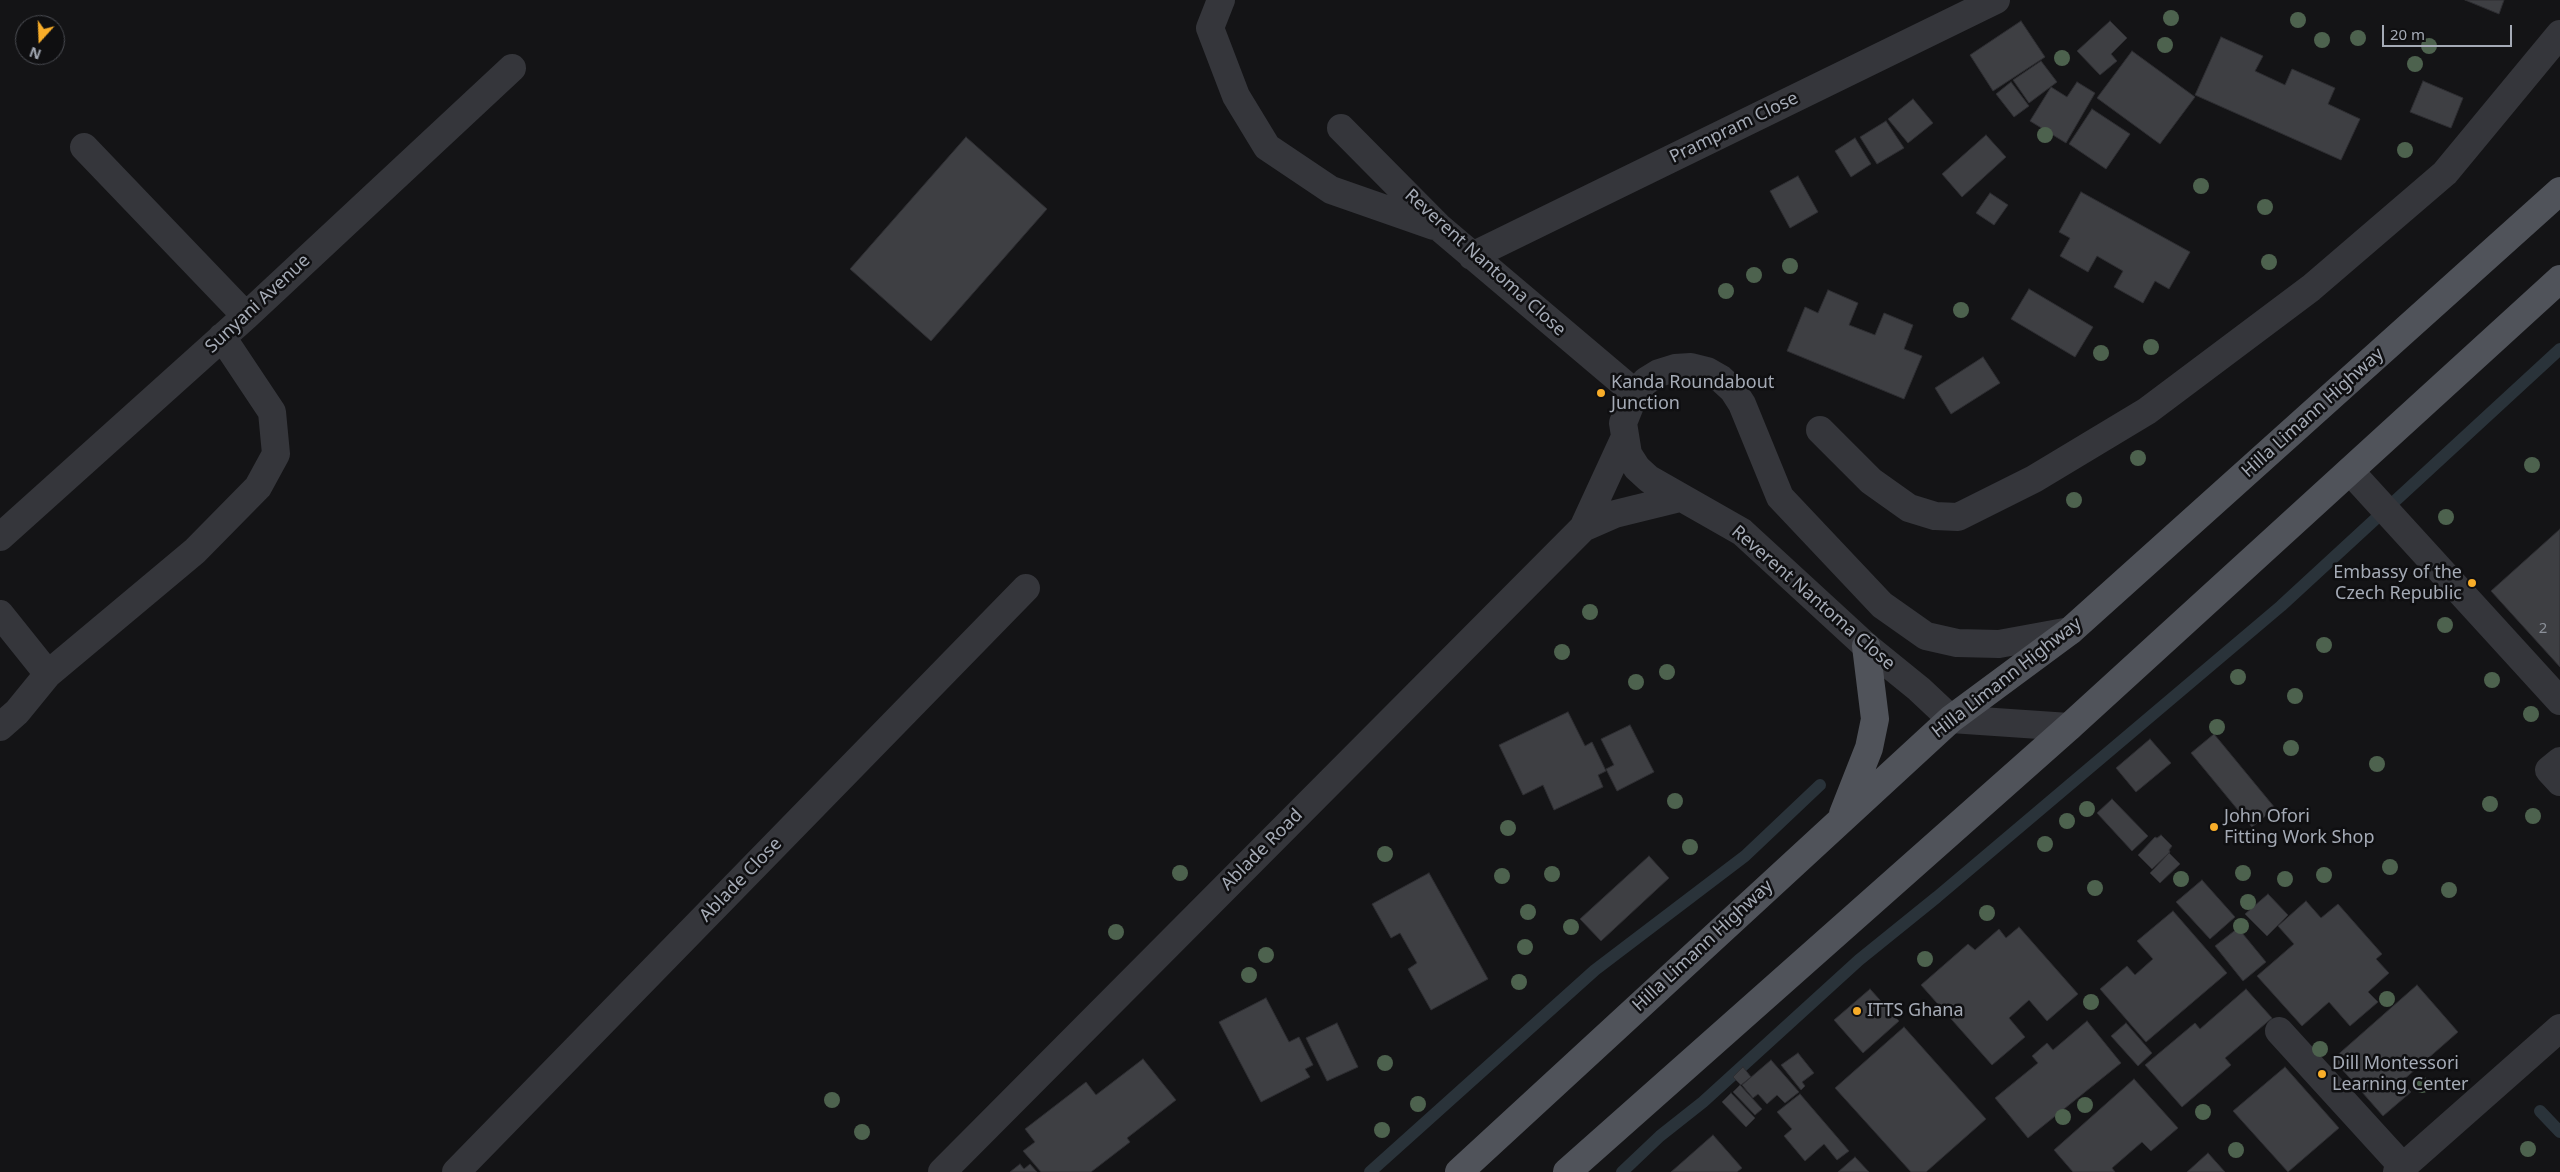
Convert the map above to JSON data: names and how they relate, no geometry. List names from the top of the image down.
{
  "streets": {
    "main road": ["Hilla Limann Highway"],
    "street": [
      "Prampram Close",
      "Reverent Nantoma Close",
      "Sunyani Avenue",
      "Ablade Road",
      "Ablade Close"
    ]
  },
  "crossings": [
    ["Prampram Close", "Reverent Nantoma Close"],
    ["Reverent Nantoma Close", "Hilla Limann Highway"],
    ["Reverent Nantoma Close", "Ablade Road"]
  ],
  "places": [
    "Kanda Roundabout Junction",
    "Embassy of the Czech Republic",
    "John Ofori Fitting Work Shop",
    "ITTS Ghana",
    "Dill Montessori Learning Center"
  ],
  "house_numbers": ["2"],
  "scale_bar": "20 m",
  "north": "bottom"
}
